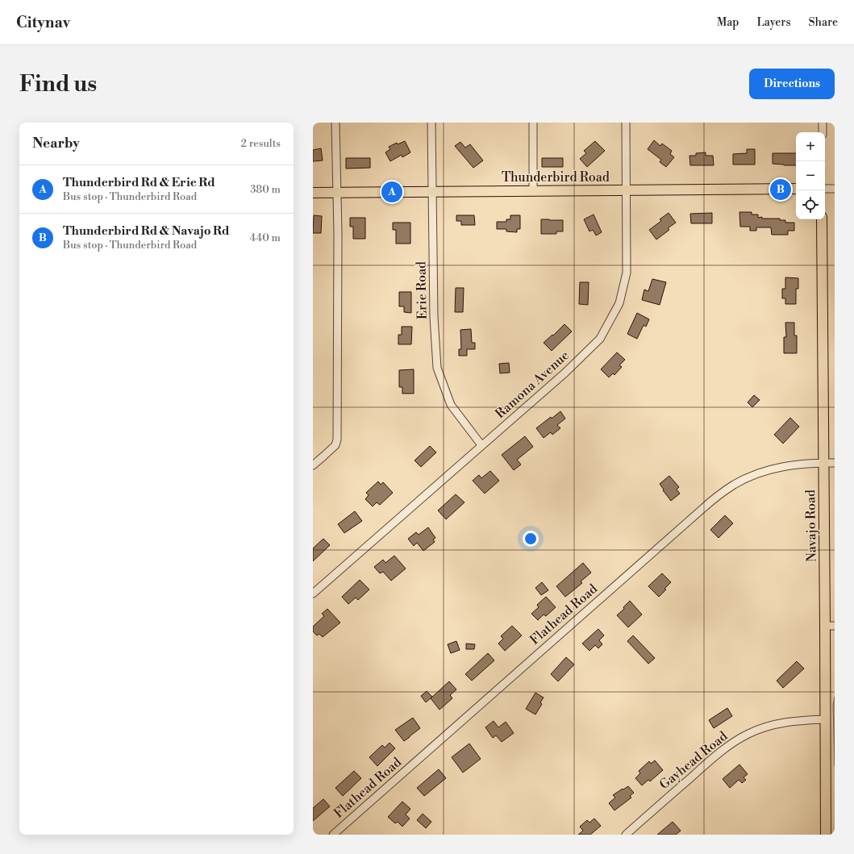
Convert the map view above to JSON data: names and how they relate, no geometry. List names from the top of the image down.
{
  "streets": {
    "main road": ["Thunderbird Road", "Navajo Road"],
    "street": [
      "Erie Road",
      "Ramona Avenue",
      "Flathead Road",
      "Gayhead Road"
    ]
  },
  "crossings": [
    ["Thunderbird Road", "Erie Road"],
    ["Thunderbird Road", "Ramona Avenue"],
    ["Erie Road", "Ramona Avenue"],
    ["Navajo Road", "Flathead Road"],
    ["Navajo Road", "Gayhead Road"]
  ],
  "page": {
    "header": "Citynav",
    "nav": ["Map", "Layers", "Share"],
    "buttons": "Directions",
    "title": "Find us",
    "heading": ["Nearby", "2 results"],
    "map_buttons": ["+", "−"],
    "list": [
      {
        "mark": "A",
        "name": "Thunderbird Rd & Erie Rd",
        "note": "Bus stop · Thunderbird Road",
        "value": "380 m"
      },
      {
        "mark": "B",
        "name": "Thunderbird Rd & Navajo Rd",
        "note": "Bus stop · Thunderbird Road",
        "value": "440 m"
      }
    ],
    "pins": ["B", "A"]
  }
}
